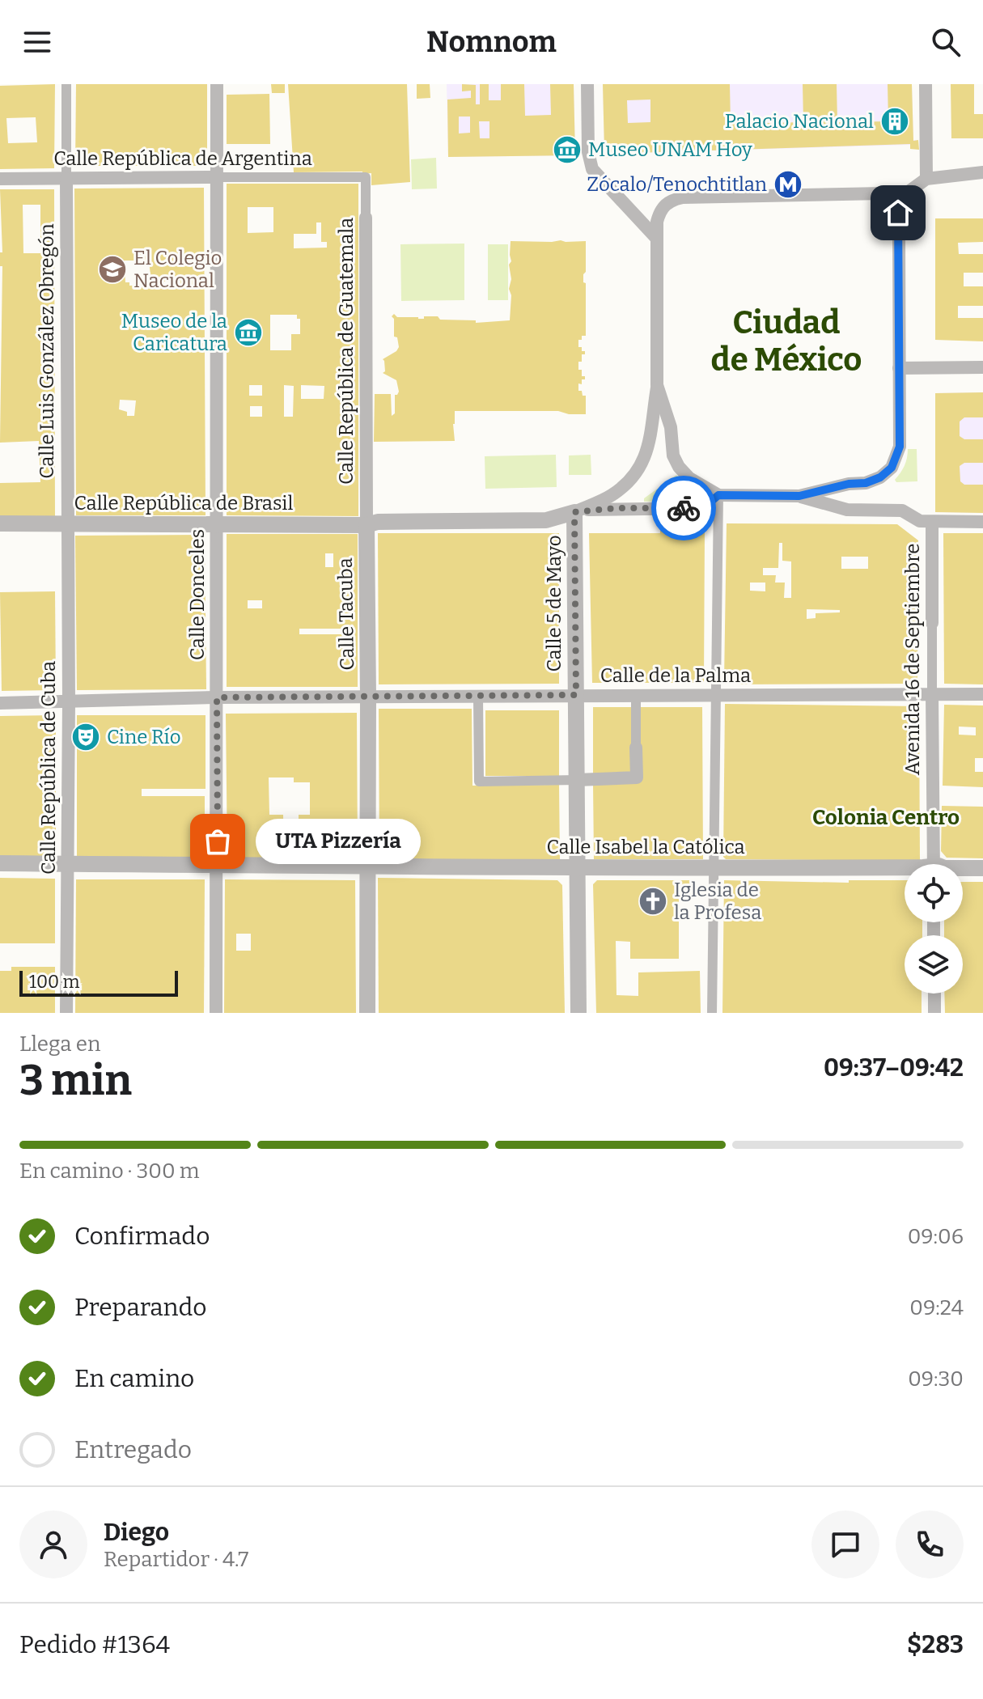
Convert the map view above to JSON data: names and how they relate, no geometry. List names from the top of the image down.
{
  "streets": {
    "street": [
      "Calle República de Argentina",
      "Calle Luis González Obregón",
      "Calle República de Guatemala",
      "Calle República de Brasil",
      "Calle Donceles",
      "Calle 5 de Mayo",
      "Calle Tacuba",
      "Avenida 16 de Septiembre",
      "Calle de la Palma",
      "Calle República de Cuba",
      "Calle Isabel la Católica"
    ]
  },
  "crossings": [
    ["Calle República de Argentina", "Calle Luis González Obregón"],
    ["Calle República de Argentina", "Calle República de Guatemala"],
    ["Calle República de Argentina", "Calle Donceles"],
    ["Calle Luis González Obregón", "Calle República de Brasil"],
    ["Calle Luis González Obregón", "Calle República de Cuba"],
    ["Calle República de Guatemala", "Calle República de Brasil"],
    ["Calle República de Guatemala", "Calle Tacuba"],
    ["Calle República de Brasil", "Calle Donceles"],
    ["Calle República de Brasil", "Calle 5 de Mayo"],
    ["Calle República de Brasil", "Calle Tacuba"],
    ["Calle República de Brasil", "Calle República de Cuba"],
    ["Calle Donceles", "Calle de la Palma"],
    ["Calle Donceles", "Calle Isabel la Católica"],
    ["Calle 5 de Mayo", "Calle de la Palma"],
    ["Calle 5 de Mayo", "Calle Isabel la Católica"],
    ["Calle Tacuba", "Calle de la Palma"],
    ["Calle Tacuba", "Calle Isabel la Católica"],
    ["Avenida 16 de Septiembre", "Calle de la Palma"],
    ["Calle de la Palma", "Calle República de Cuba"],
    ["Calle República de Cuba", "Calle Isabel la Católica"]
  ],
  "districts": ["Ciudad de México", "Colonia Centro"],
  "places": {
    "building": ["Palacio Nacional"],
    "museum": ["Museo UNAM Hoy", "Museo de la Caricatura"],
    "metro station": ["Zócalo/Tenochtitlan"],
    "school or university": ["El Colegio Nacional"],
    "theatre": ["Cine Río"],
    "other": ["UTA Pizzería"],
    "church": ["Iglesia de la Profesa"]
  },
  "scale_bar": "100 m",
  "page": {
    "header": "Nomnom",
    "bubble": "UTA Pizzería",
    "scale": "100 m",
    "heading": ["3 min", "Llega en", "09:37–09:42"],
    "panel": [
      "Diego",
      "Repartidor · 4.7",
      "Pedido #1364",
      "$283"
    ],
    "bar": "En camino · 300 m",
    "list": [
      ["Confirmado", "09:06"],
      ["Preparando", "09:24"],
      ["En camino", "09:30"],
      "Entregado"
    ]
  }
}
